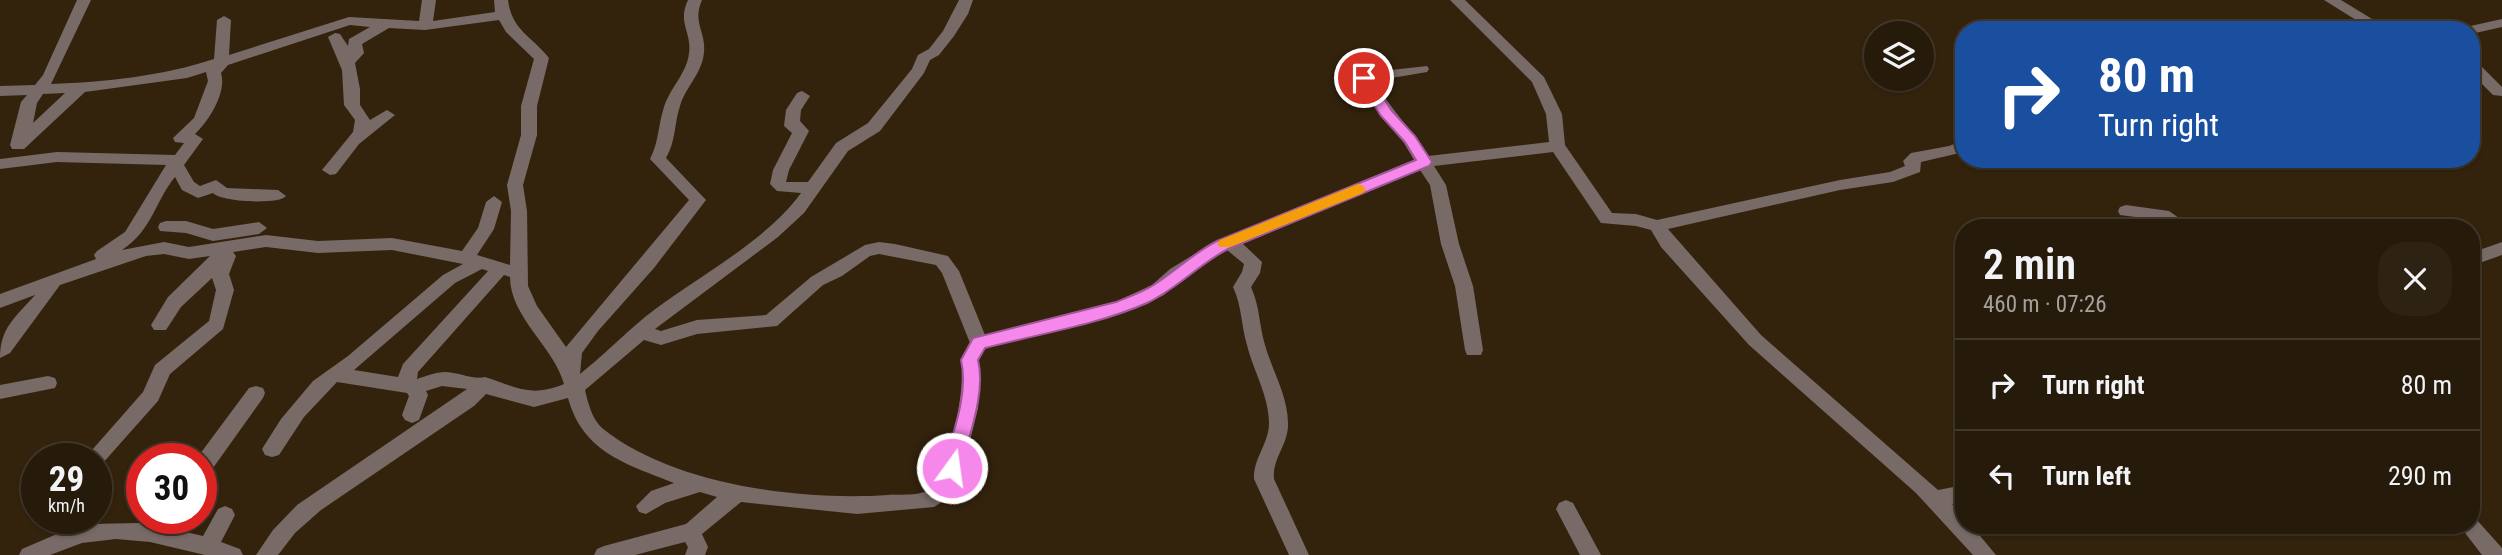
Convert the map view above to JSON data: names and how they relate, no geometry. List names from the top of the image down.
{
  "page": {
    "turn": ["80 m", "Turn right"],
    "heading": ["2 min", "460 m · 07:26"],
    "list": [
      {
        "name": "Turn right",
        "value": "80 m"
      },
      {
        "name": "Turn left",
        "value": "290 m"
      }
    ],
    "speed": "29 km/h",
    "limit": "30"
  }
}
